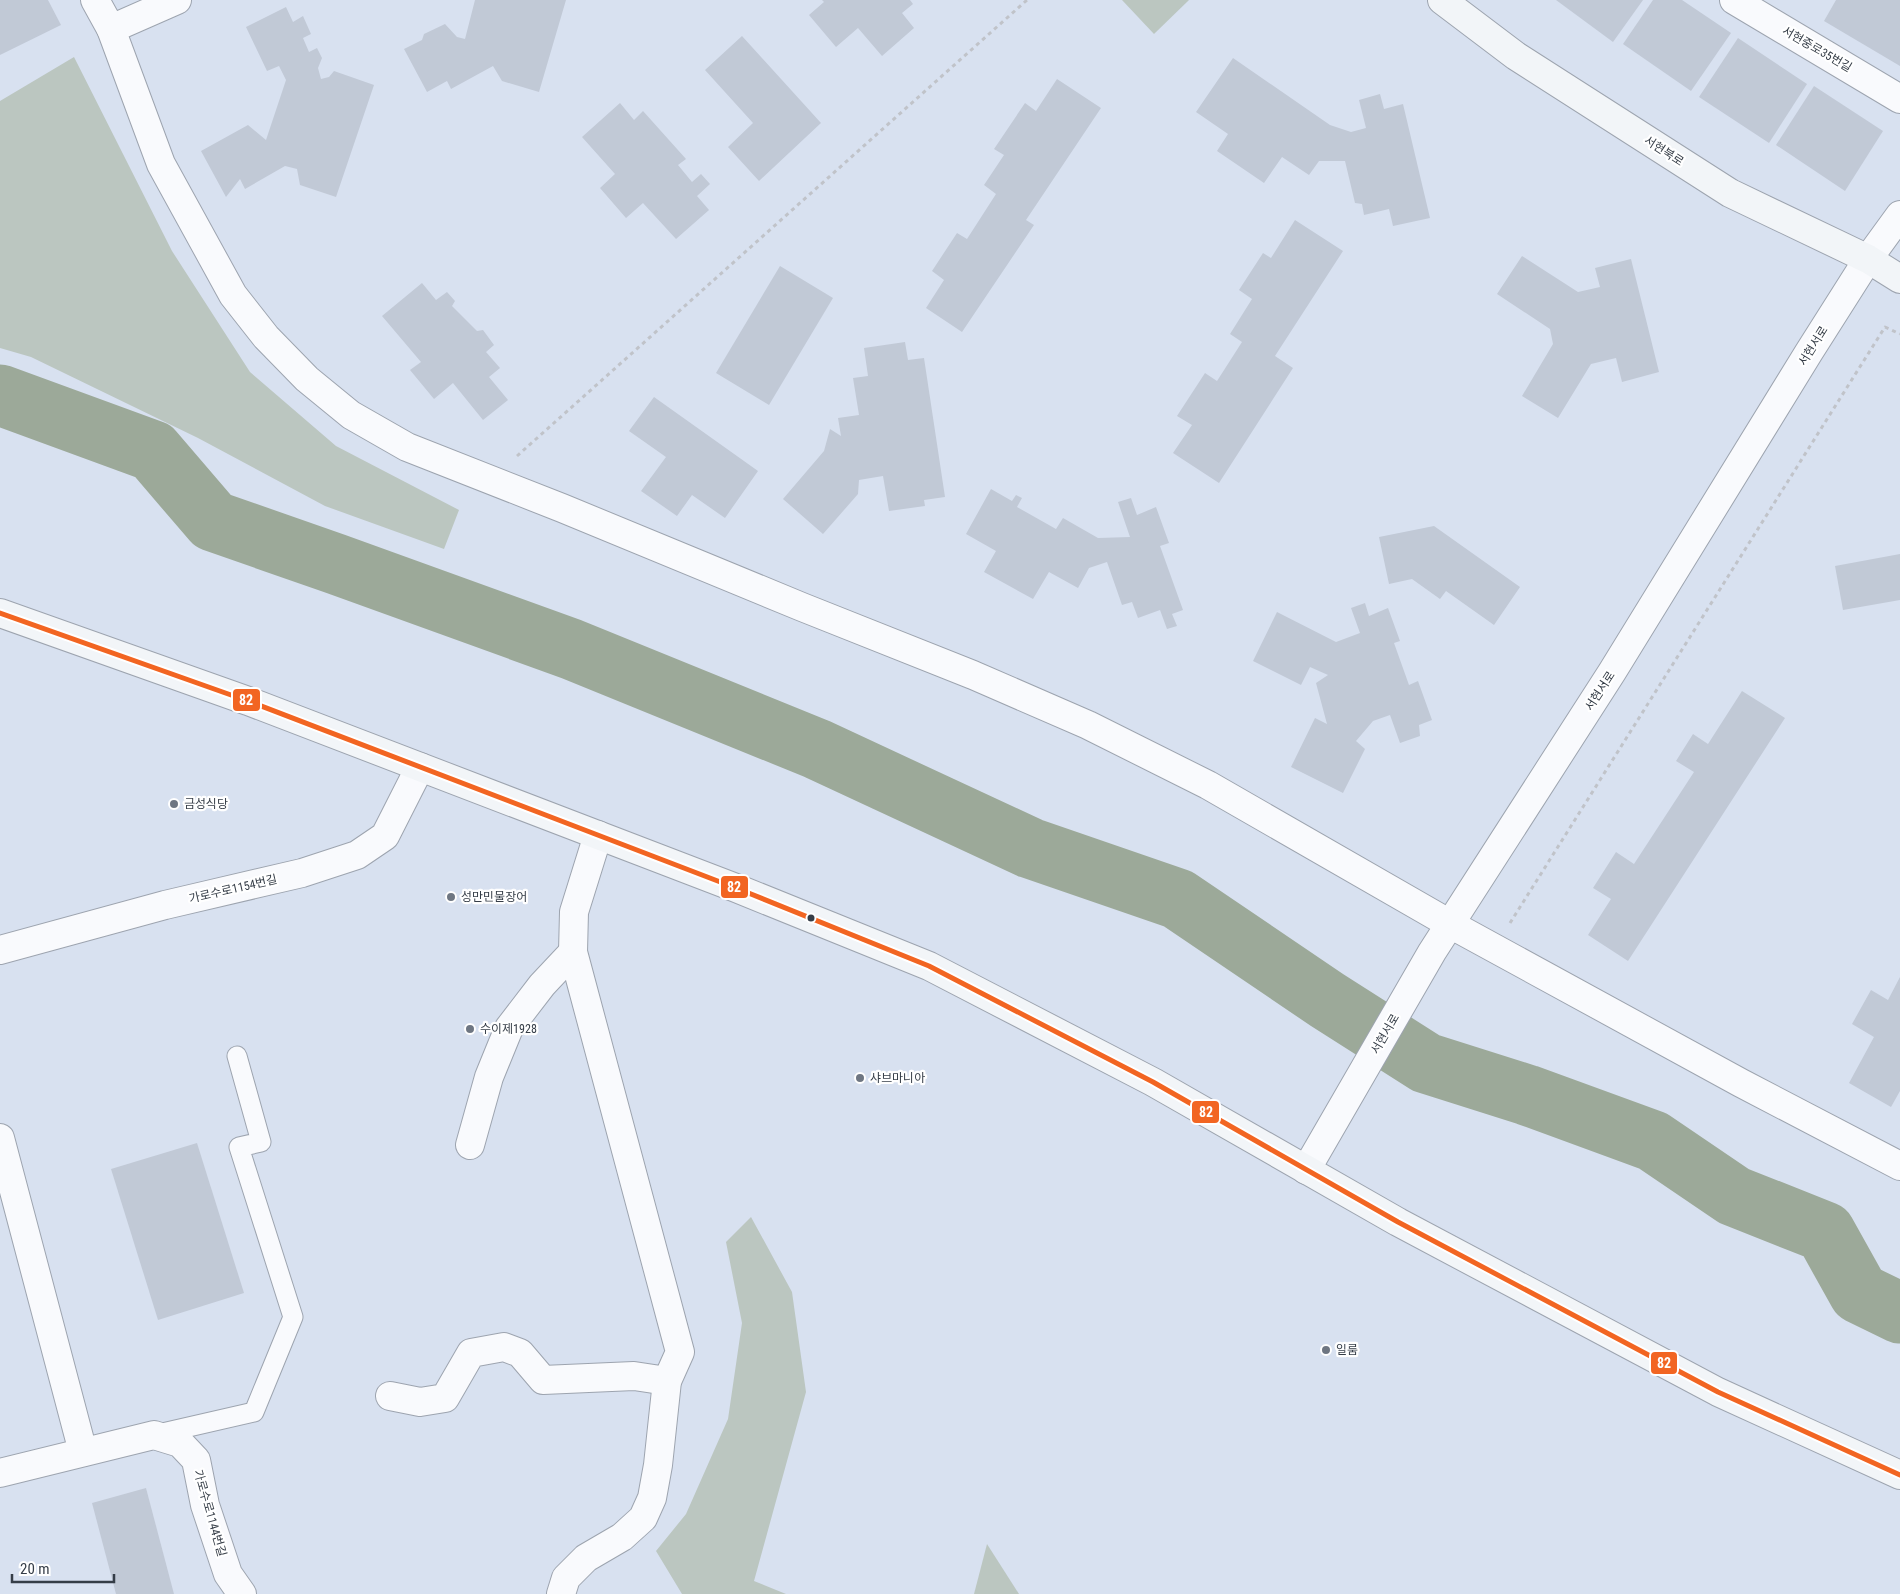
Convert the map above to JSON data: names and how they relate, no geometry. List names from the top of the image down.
{
  "streets": {
    "street": [
      "서현중로35번길",
      "서현북로",
      "서현서로",
      "가로수로1154번길",
      "가로수로1144번길"
    ]
  },
  "crossings": [
    ["서현북로", "서현서로"]
  ],
  "places": [
    "금성식당",
    "성만민물장어",
    "수이제1928",
    "샤브마니아",
    "일룸"
  ],
  "lines": ["transit line 82"],
  "scale_bar": "20 m"
}
